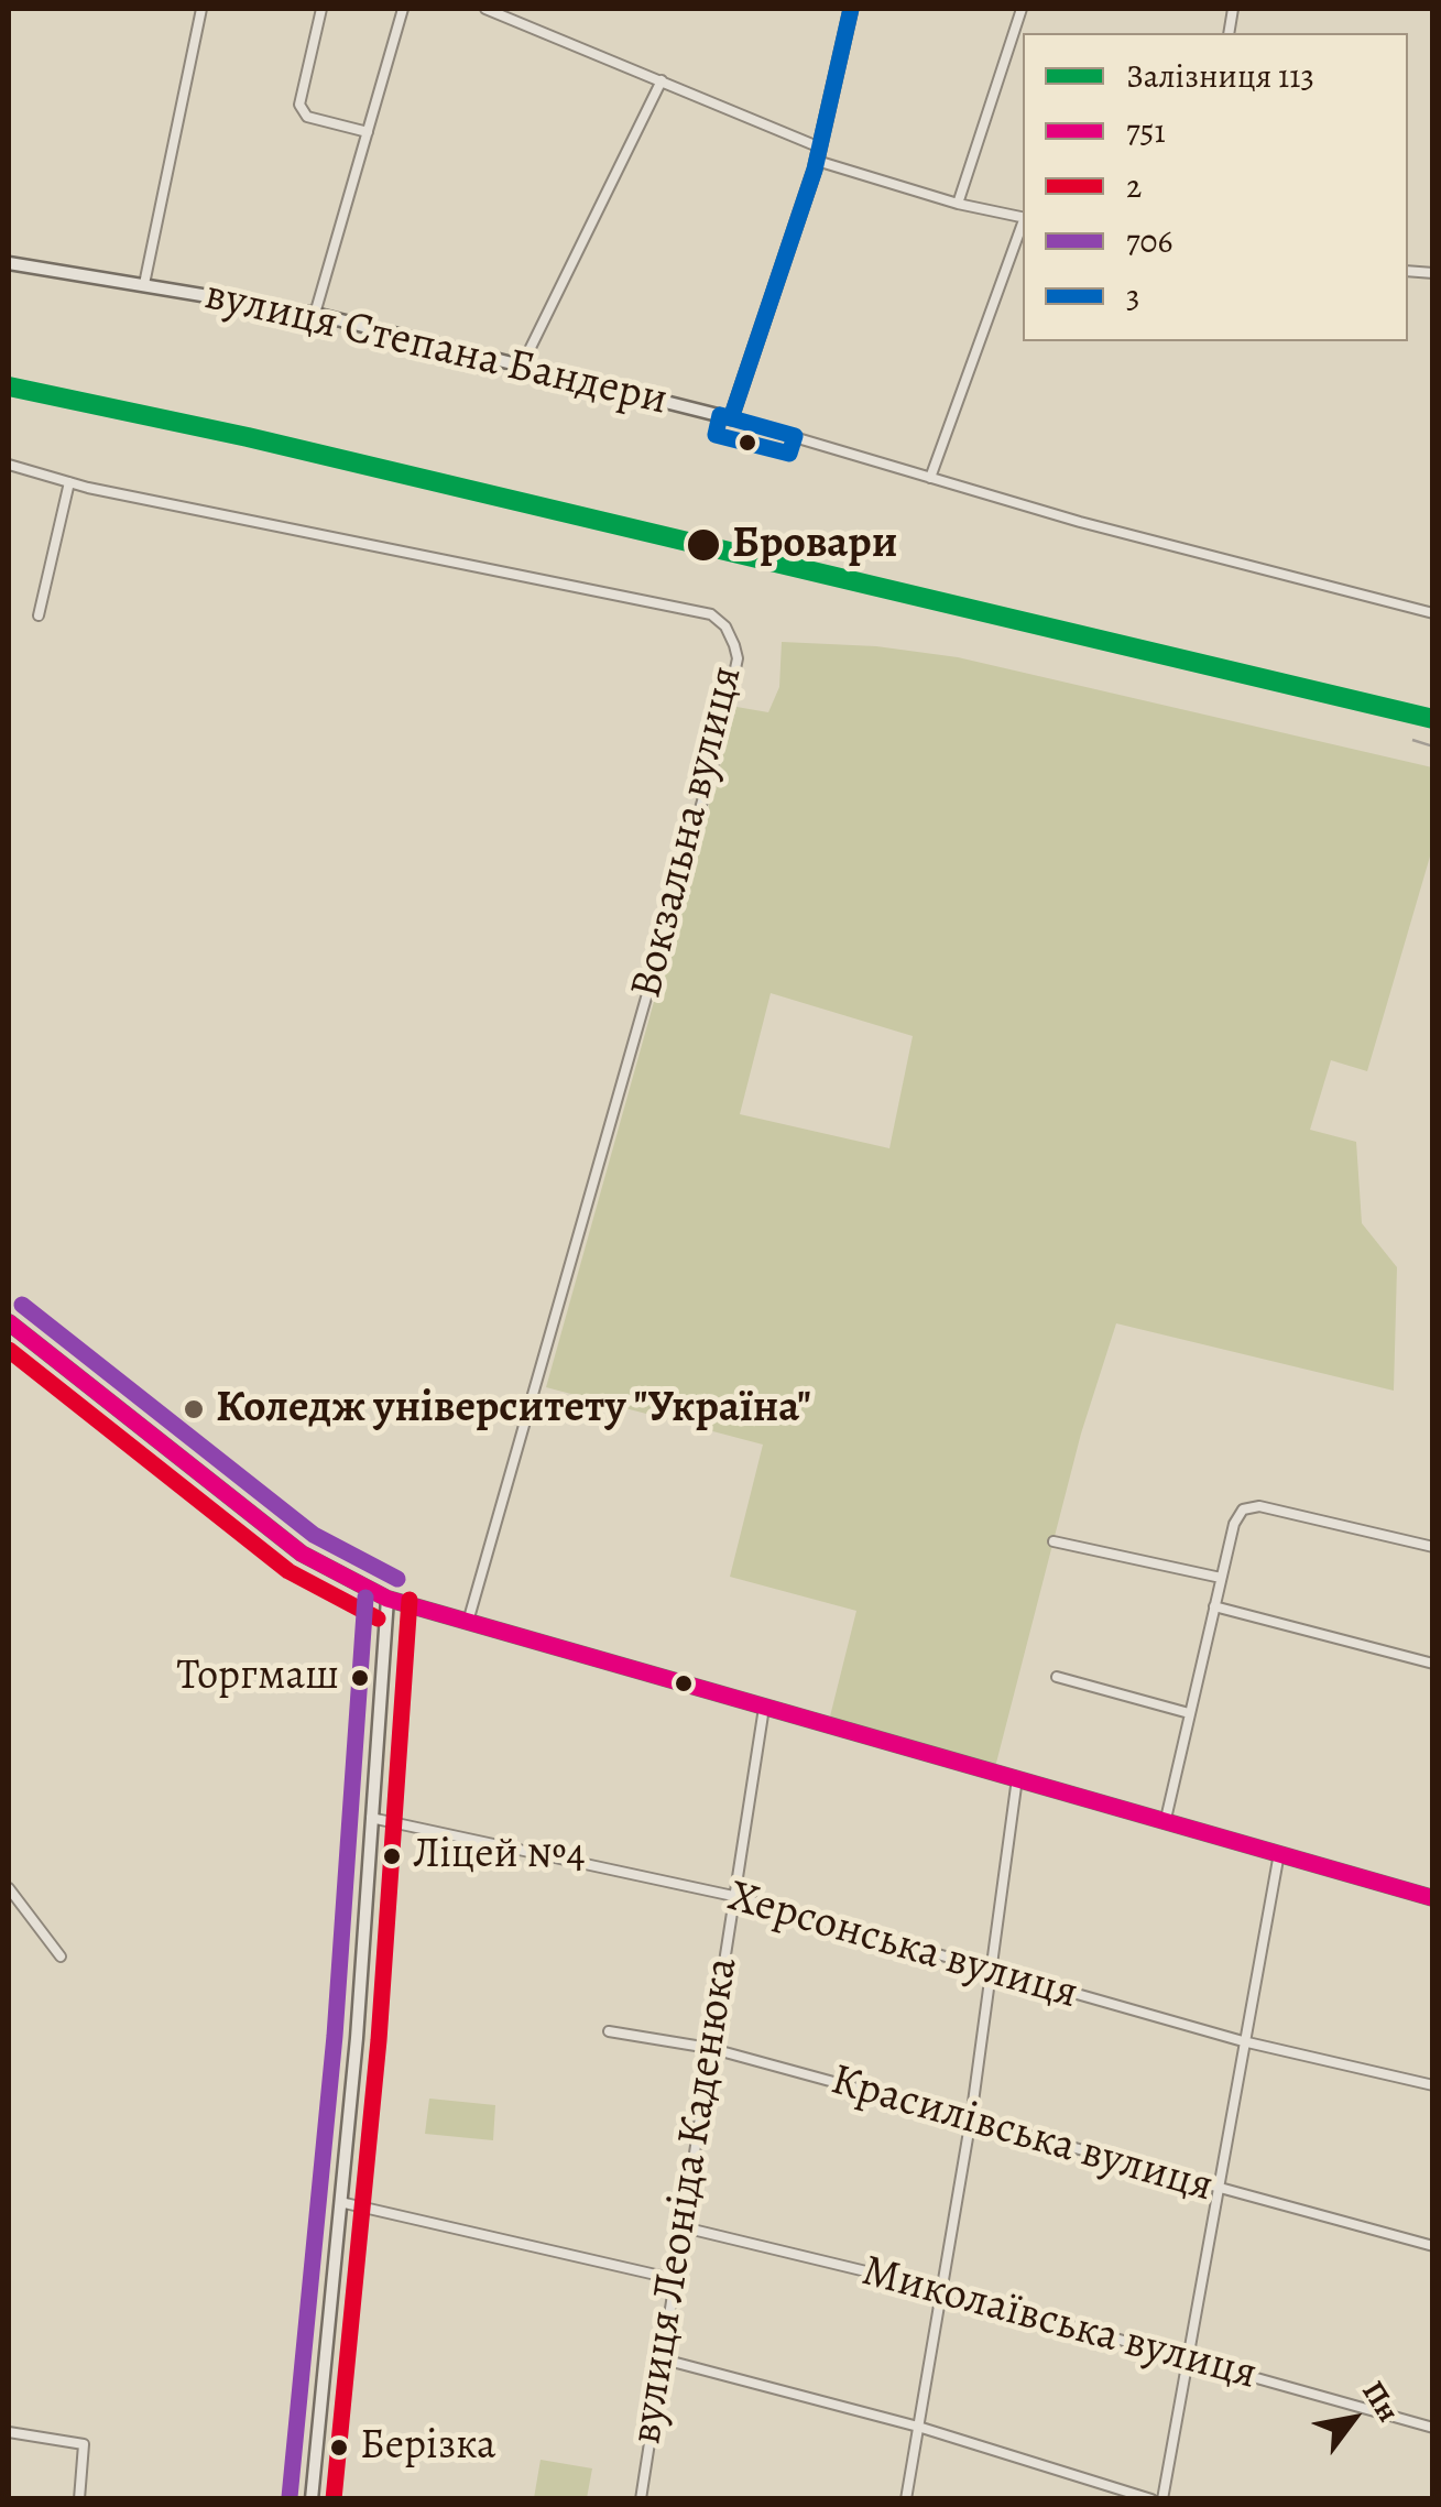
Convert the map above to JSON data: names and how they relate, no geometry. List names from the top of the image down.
{
  "streets": {
    "street": [
      "вулиця Степана Бандери",
      "Вокзальна вулиця",
      "Херсонська вулиця",
      "Красилівська вулиця",
      "вулиця Леоніда Каденюка",
      "Миколаївська вулиця"
    ]
  },
  "crossings": [
    ["Херсонська вулиця", "вулиця Леоніда Каденюка"],
    ["Красилівська вулиця", "вулиця Леоніда Каденюка"],
    ["вулиця Леоніда Каденюка", "Миколаївська вулиця"]
  ],
  "places": [
    "Бровари",
    "Коледж університету \"Україна\"",
    "Торгмаш",
    "Ліцей №4",
    "Берізка"
  ],
  "lines": [
    "transit line 3",
    "rail line 113",
    "transit line 706",
    "transit line 751",
    "transit line 2"
  ],
  "legend": [
    "Залізниця 113",
    "751",
    "2",
    "706",
    "3"
  ],
  "north": "top right"
}
